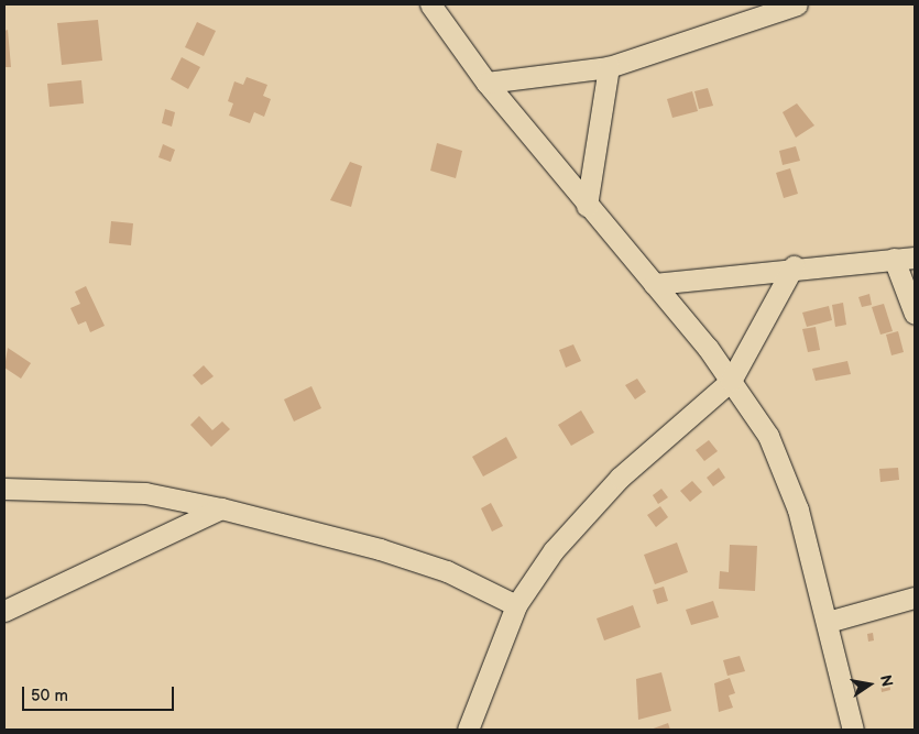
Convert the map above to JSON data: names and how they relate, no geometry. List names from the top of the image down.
{
  "scale_bar": "50 m",
  "north": "right"
}
